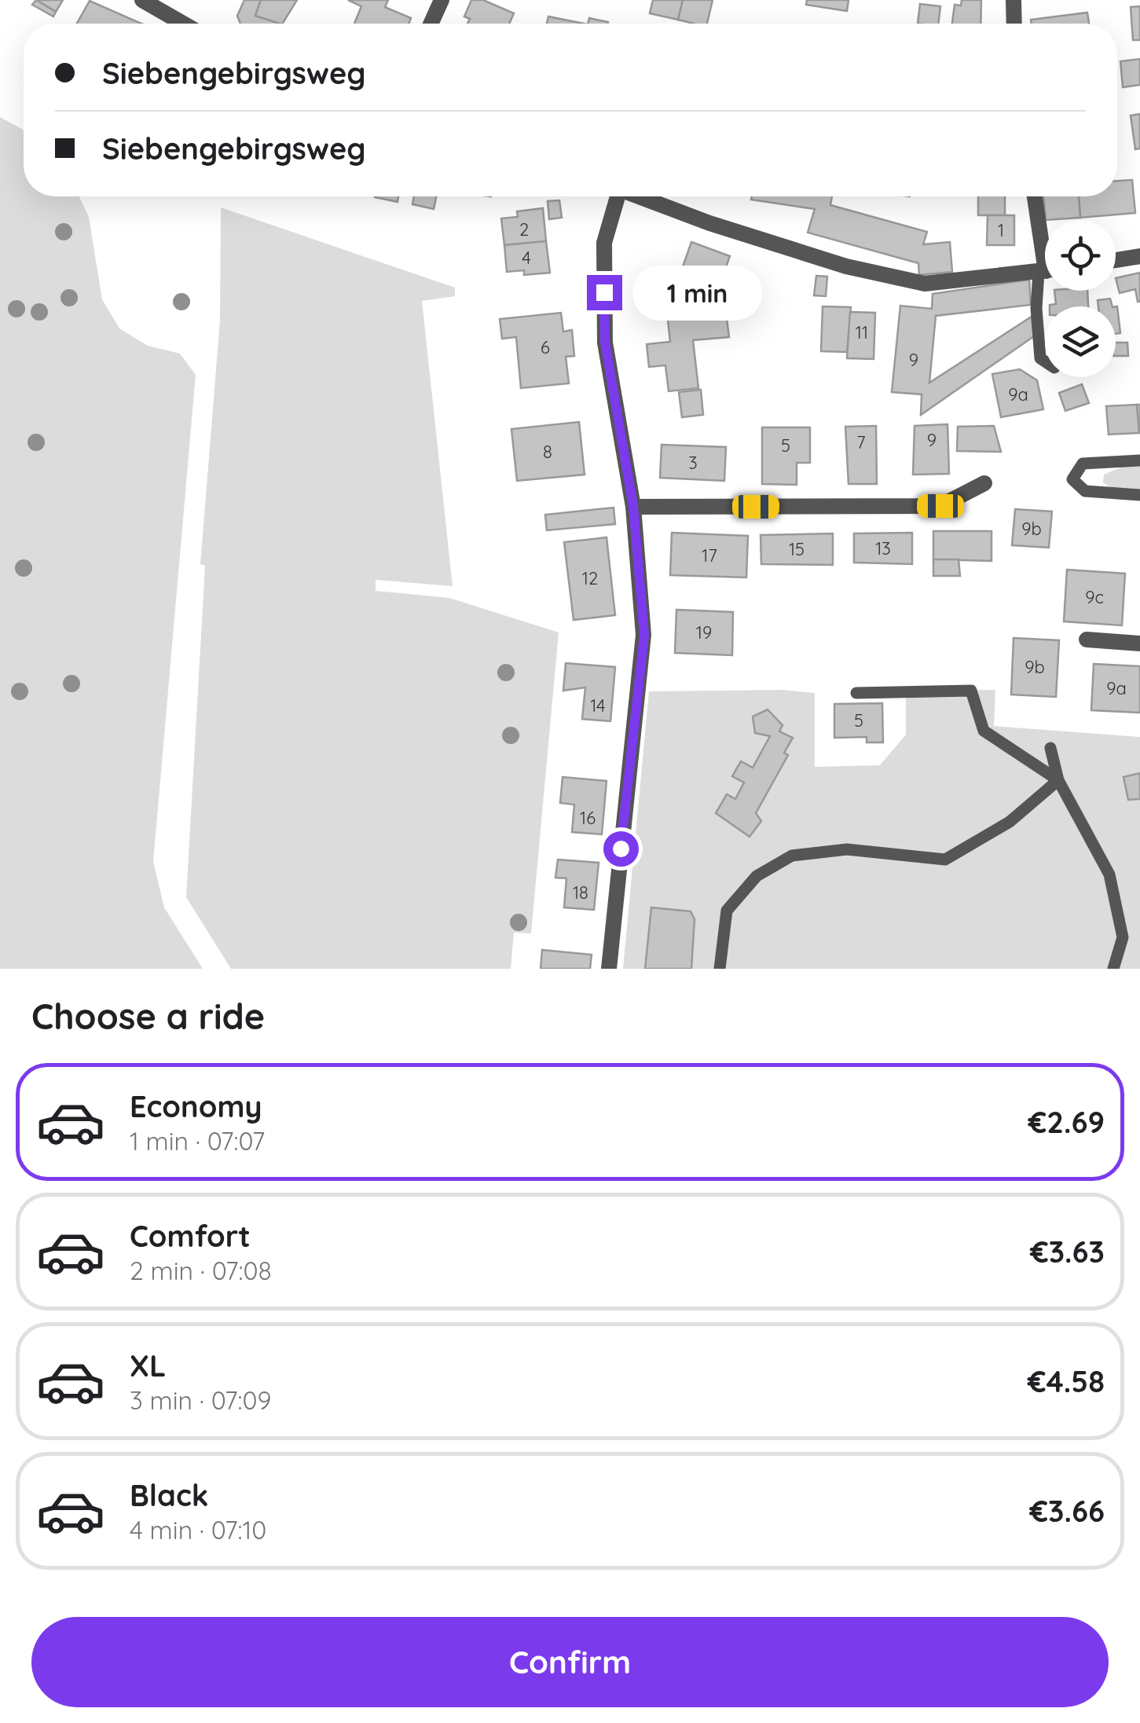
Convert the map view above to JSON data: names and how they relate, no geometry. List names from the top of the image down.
{
  "house_numbers": [
    "2",
    "1",
    "4",
    "11",
    "6",
    "9",
    "9a",
    "9",
    "7",
    "5",
    "8",
    "3",
    "9b",
    "13",
    "15",
    "17",
    "12",
    "9c",
    "19",
    "9b",
    "9a",
    "14",
    "5",
    "16",
    "18"
  ],
  "page": {
    "banner": ["Siebengebirgsweg", "Siebengebirgsweg"],
    "bubble": "1 min",
    "heading": "Choose a ride",
    "list": [
      {
        "name": "Economy",
        "note": "1 min · 07:07",
        "value": "€2.69"
      },
      {
        "name": "Comfort",
        "note": "2 min · 07:08",
        "value": "€3.63"
      },
      {
        "name": "XL",
        "note": "3 min · 07:09",
        "value": "€4.58"
      },
      {
        "name": "Black",
        "note": "4 min · 07:10",
        "value": "€3.66"
      }
    ],
    "buttons": "Confirm"
  }
}
